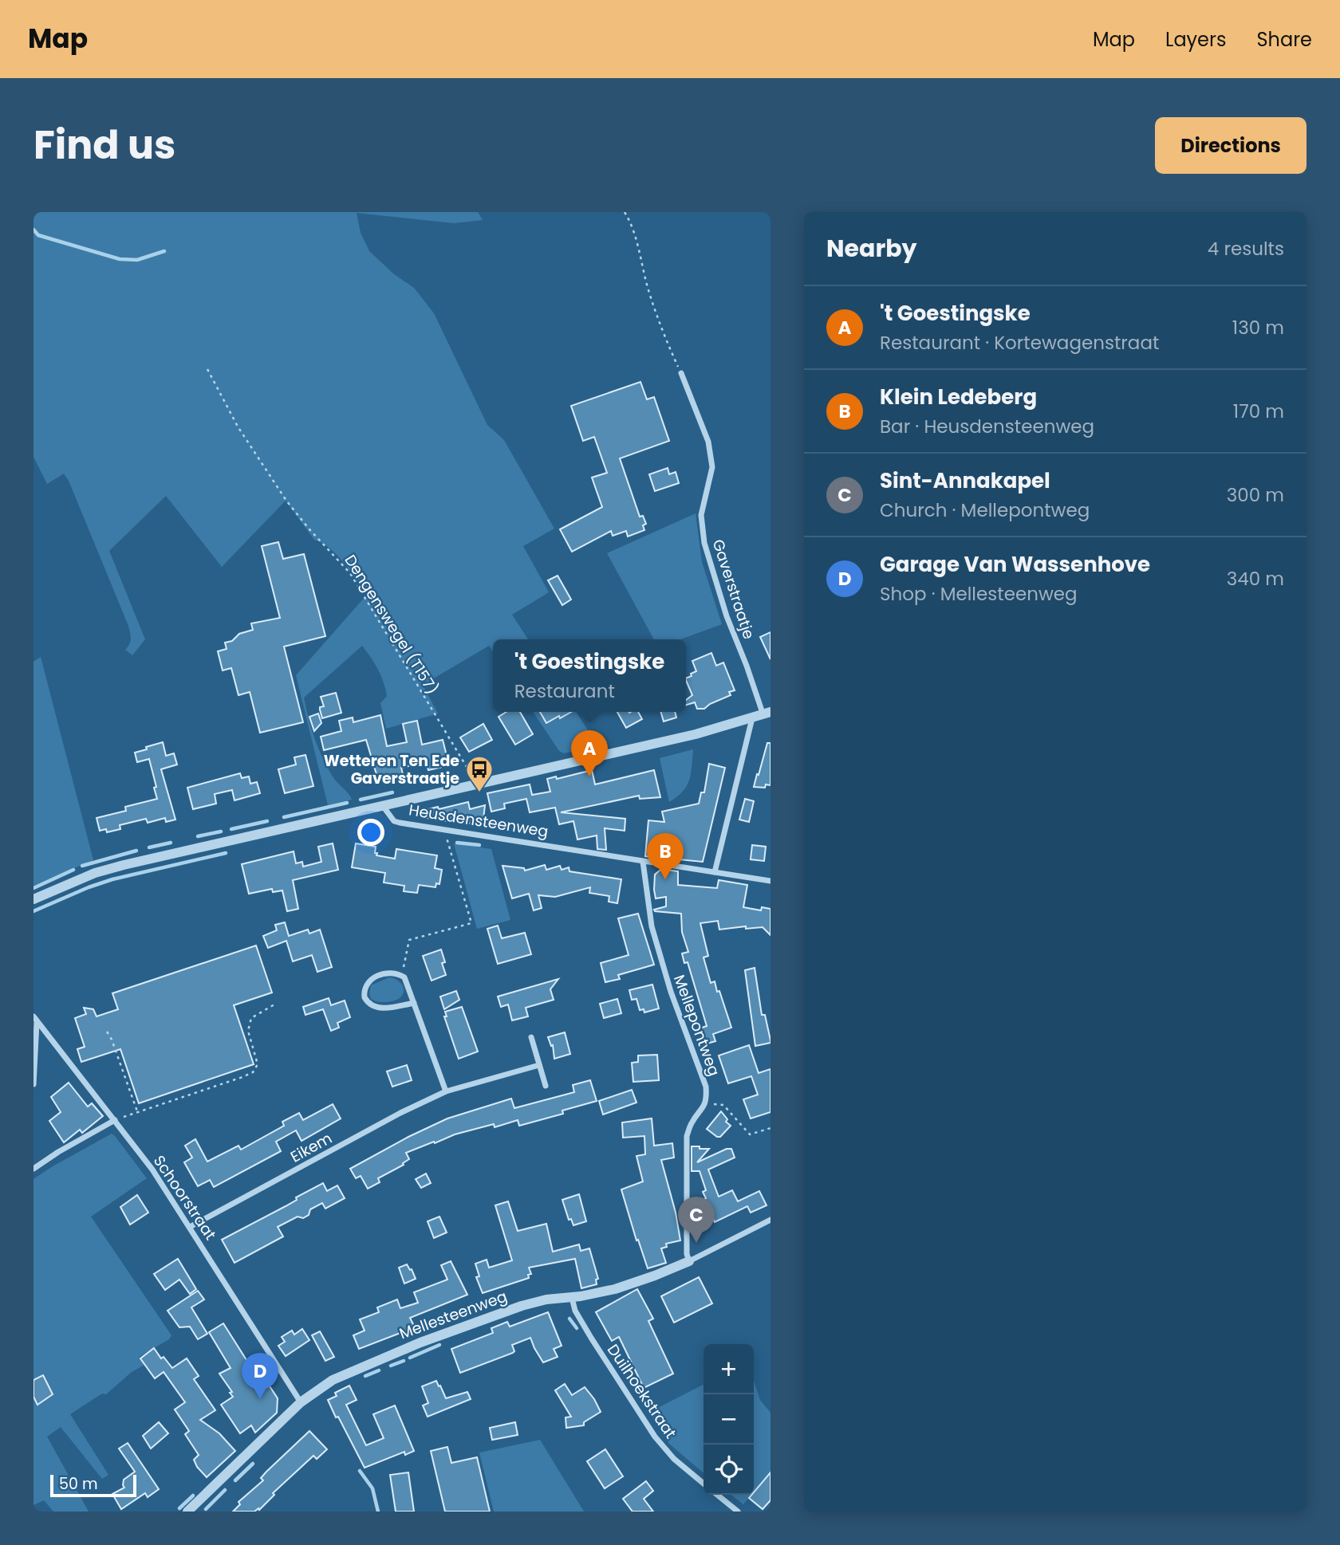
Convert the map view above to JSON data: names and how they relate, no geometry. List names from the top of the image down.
{
  "streets": {
    "street": [
      "Gaverstraatje",
      "Heusdensteenweg",
      "Mellepontweg",
      "Eikem",
      "Schoorstraat",
      "Mellesteenweg",
      "Duilhoekstraat"
    ],
    "path": ["Dengenswegel (T157)"]
  },
  "crossings": [
    ["Heusdensteenweg", "Mellepontweg"],
    ["Eikem", "Schoorstraat"],
    ["Schoorstraat", "Mellesteenweg"],
    ["Mellesteenweg", "Duilhoekstraat"]
  ],
  "places": {
    "bus stop": ["Wetteren Ten Ede Gaverstraatje"]
  },
  "scale_bar": "50 m",
  "page": {
    "header": "Map",
    "nav": ["Map", "Layers", "Share"],
    "title": "Find us",
    "buttons": "Directions",
    "heading": ["Nearby", "4 results"],
    "list": [
      {
        "mark": "A",
        "name": "'t Goestingske",
        "note": "Restaurant · Kortewagenstraat",
        "value": "130 m"
      },
      {
        "mark": "B",
        "name": "Klein Ledeberg",
        "note": "Bar · Heusdensteenweg",
        "value": "170 m"
      },
      {
        "mark": "C",
        "name": "Sint-Annakapel",
        "note": "Church · Mellepontweg",
        "value": "300 m"
      },
      {
        "mark": "D",
        "name": "Garage Van Wassenhove",
        "note": "Shop · Mellesteenweg",
        "value": "340 m"
      }
    ],
    "popup": ["'t Goestingske", "Restaurant"],
    "pins": [
      "A",
      "B",
      "C",
      "D"
    ],
    "map_buttons": ["+", "−"],
    "scale": "50 m"
  }
}
